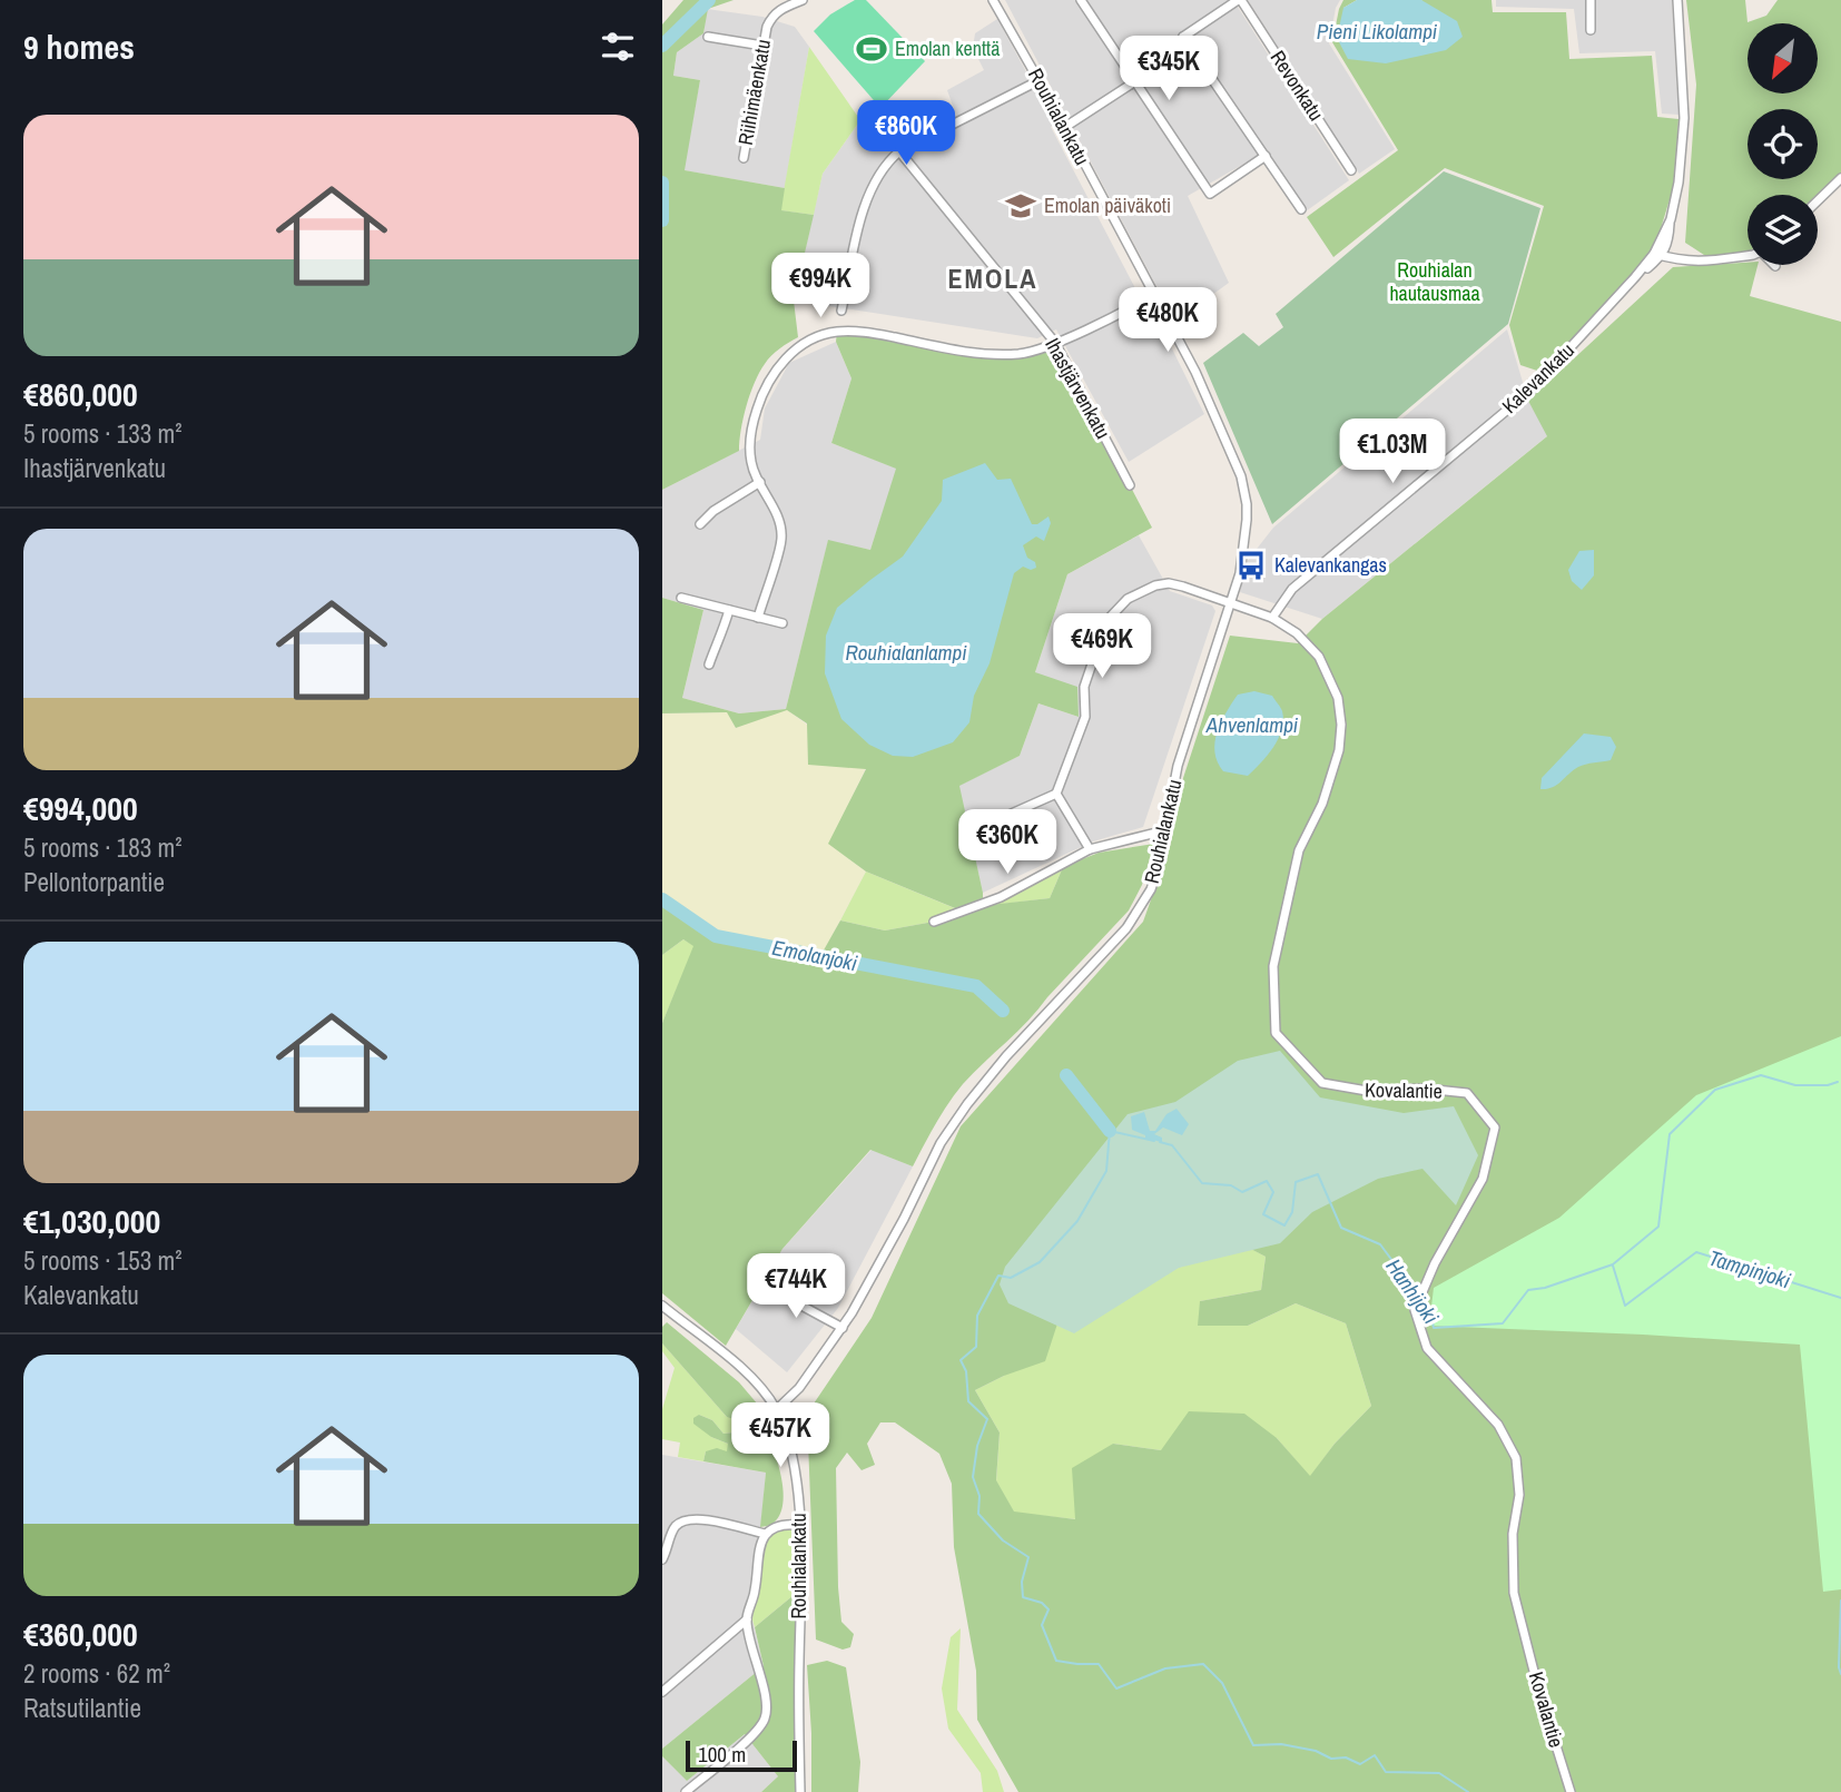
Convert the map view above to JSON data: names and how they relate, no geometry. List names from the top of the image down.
{
  "streets": {
    "street": [
      "Revonkatu",
      "Riihimäenkatu",
      "Rouhialankatu",
      "Kalevankatu",
      "Ihastjärvenkatu",
      "Kovalantie"
    ]
  },
  "crossings": [
    ["Rouhialankatu", "Kovalantie"],
    ["Kalevankatu", "Kovalantie"]
  ],
  "districts": ["EMOLA"],
  "water": [
    "Pieni Likolampi",
    "Rouhialanlampi",
    "Ahvenlampi",
    "Emolanjoki",
    "Tampinjoki",
    "Hanhijoki"
  ],
  "parks": ["Rouhialan hautausmaa"],
  "places": {
    "sports": ["Emolan kenttä"],
    "school or university": ["Emolan päiväkoti"],
    "bus stop": ["Kalevankangas"]
  },
  "scale_bar": "100 m",
  "north": "bottom left",
  "page": {
    "heading": "9 homes",
    "price": [
      "€345K",
      "€860K",
      "€994K",
      "€480K",
      "€1.03M",
      "€469K",
      "€360K",
      "€744K",
      "€457K"
    ],
    "list": [
      {
        "name": "€860,000",
        "note": "5 rooms · 133 m² · Ihastjärvenkatu"
      },
      {
        "name": "€994,000",
        "note": "5 rooms · 183 m² · Pellontorpantie"
      },
      {
        "name": "€1,030,000",
        "note": "5 rooms · 153 m² · Kalevankatu"
      },
      {
        "name": "€360,000",
        "note": "2 rooms · 62 m² · Ratsutilantie"
      }
    ],
    "scale": "100 m"
  }
}
